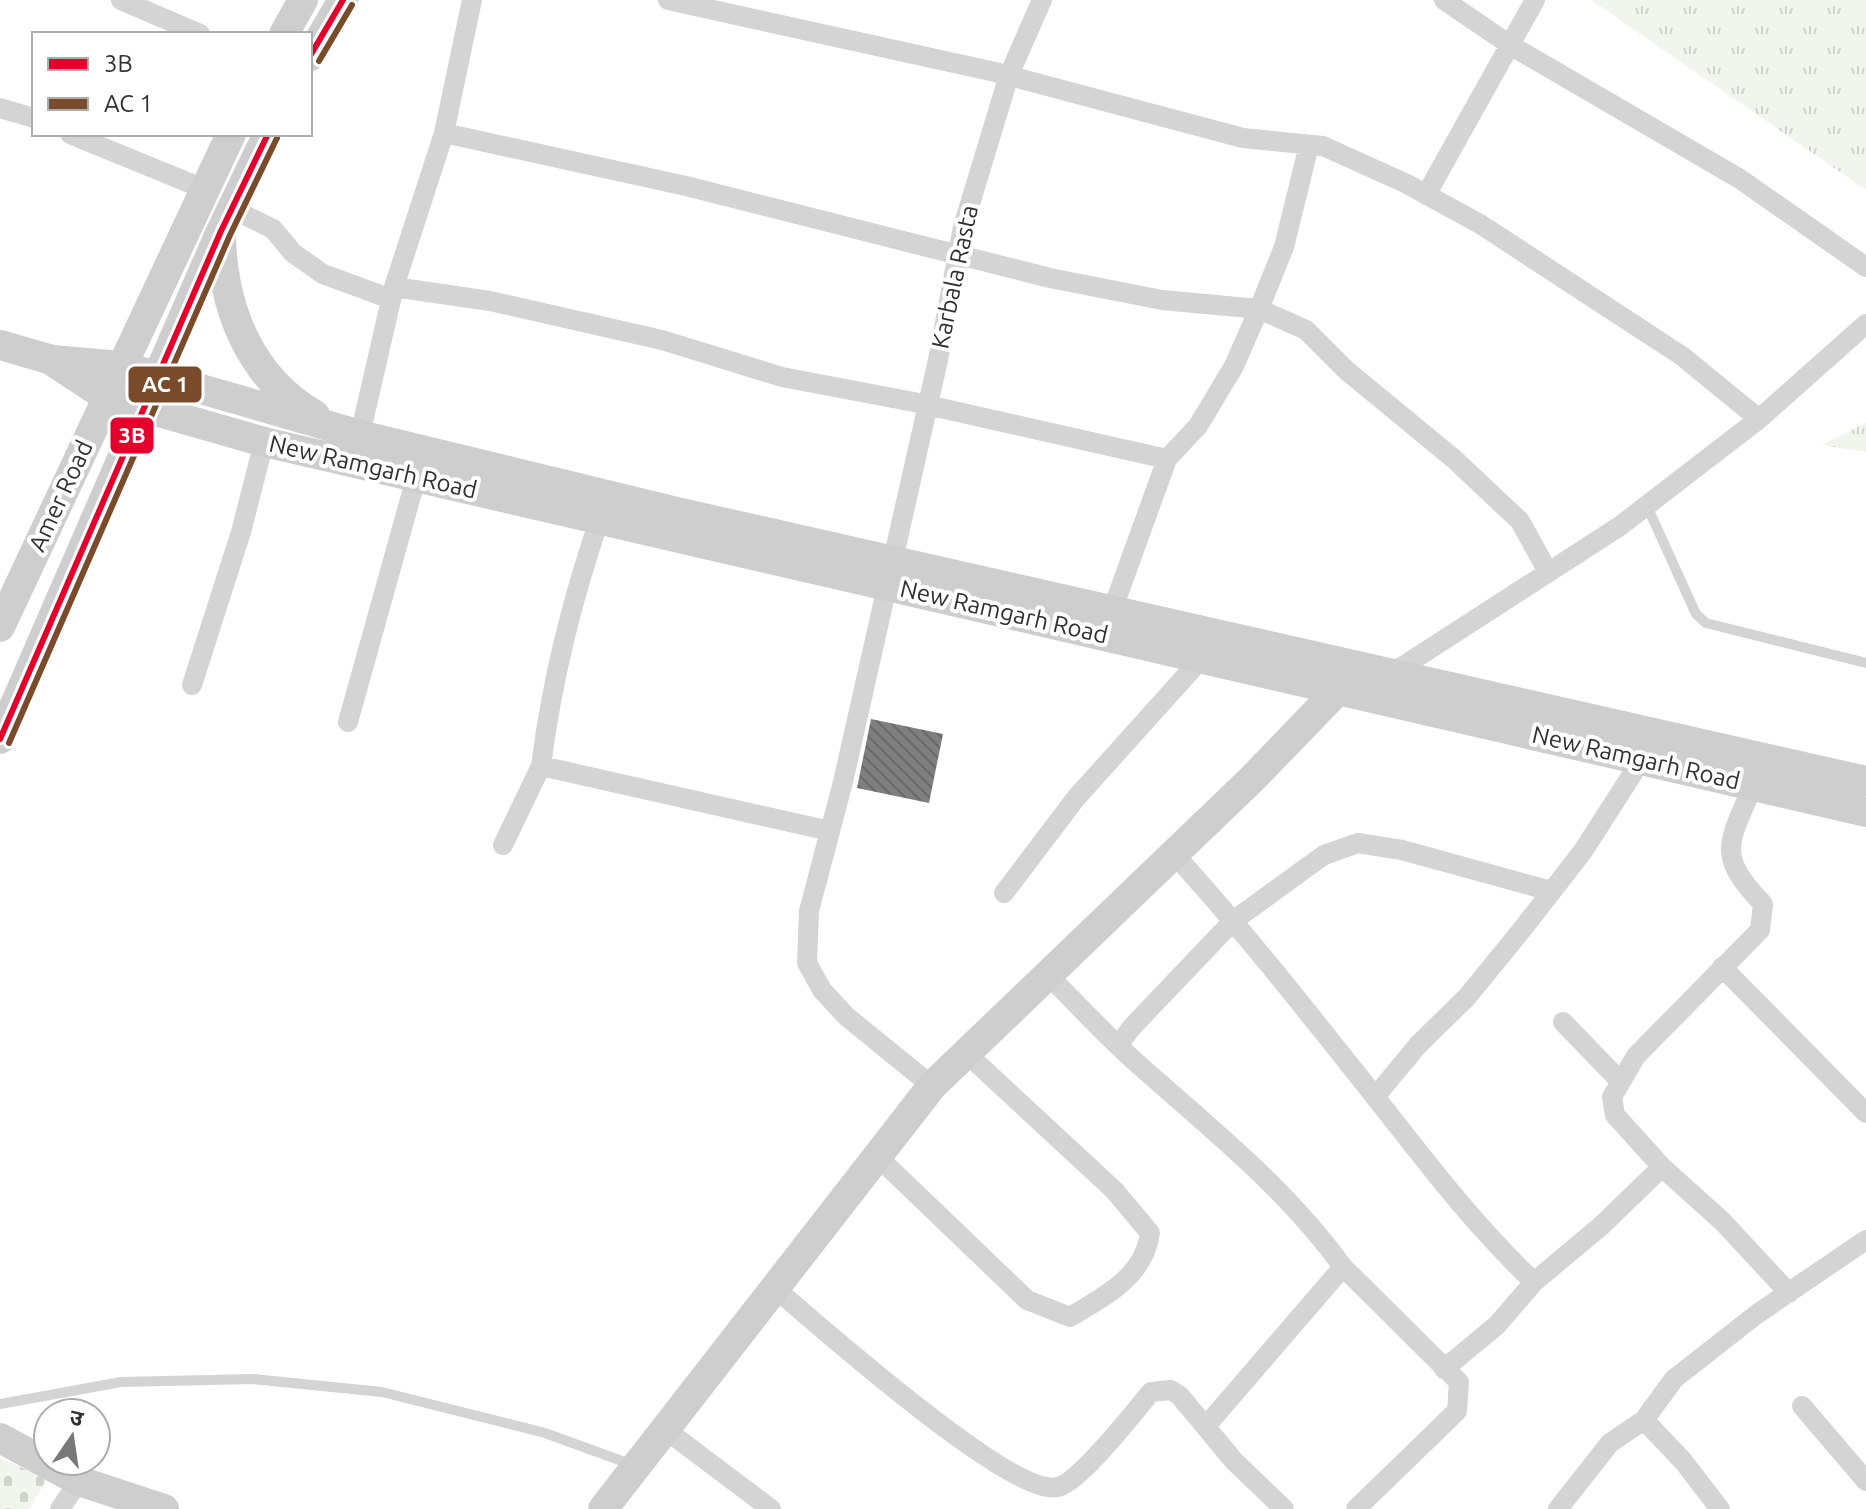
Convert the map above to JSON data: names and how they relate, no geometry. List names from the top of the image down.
{
  "streets": {
    "street": ["Karbala Rasta", "New Ramgarh Road", "Amer Road"]
  },
  "crossings": [
    ["Karbala Rasta", "New Ramgarh Road"],
    ["New Ramgarh Road", "Amer Road"]
  ],
  "lines": ["transit line 3B"],
  "legend": ["3B", "AC 1"],
  "north": "top"
}
